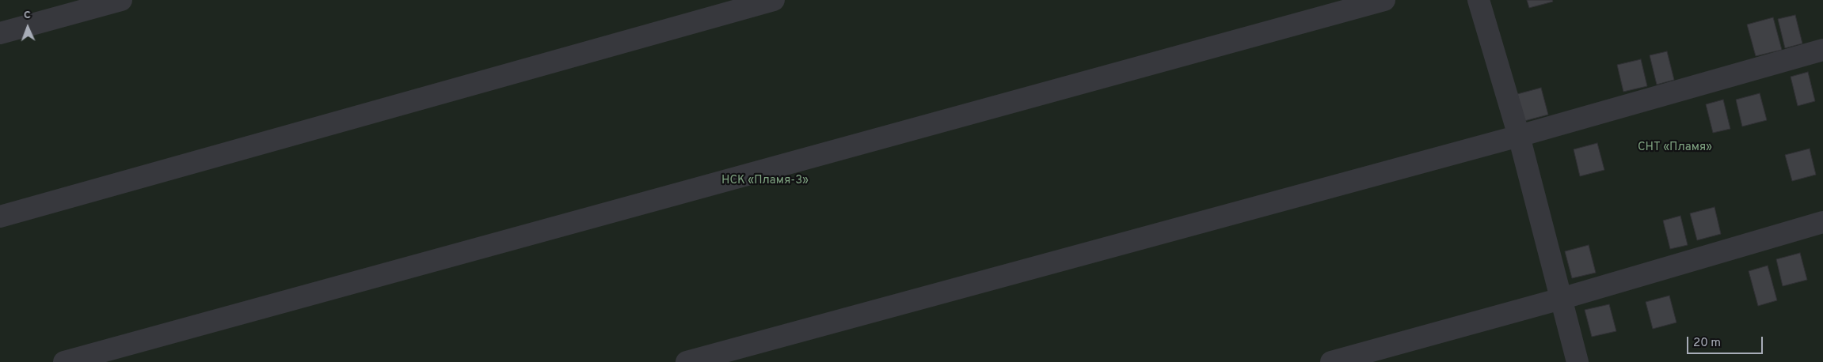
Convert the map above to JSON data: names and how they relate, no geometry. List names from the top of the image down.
{
  "parks": ["СНТ «Пламя»", "НСК «Пламя-3»"],
  "scale_bar": "20 m",
  "north": "top"
}
